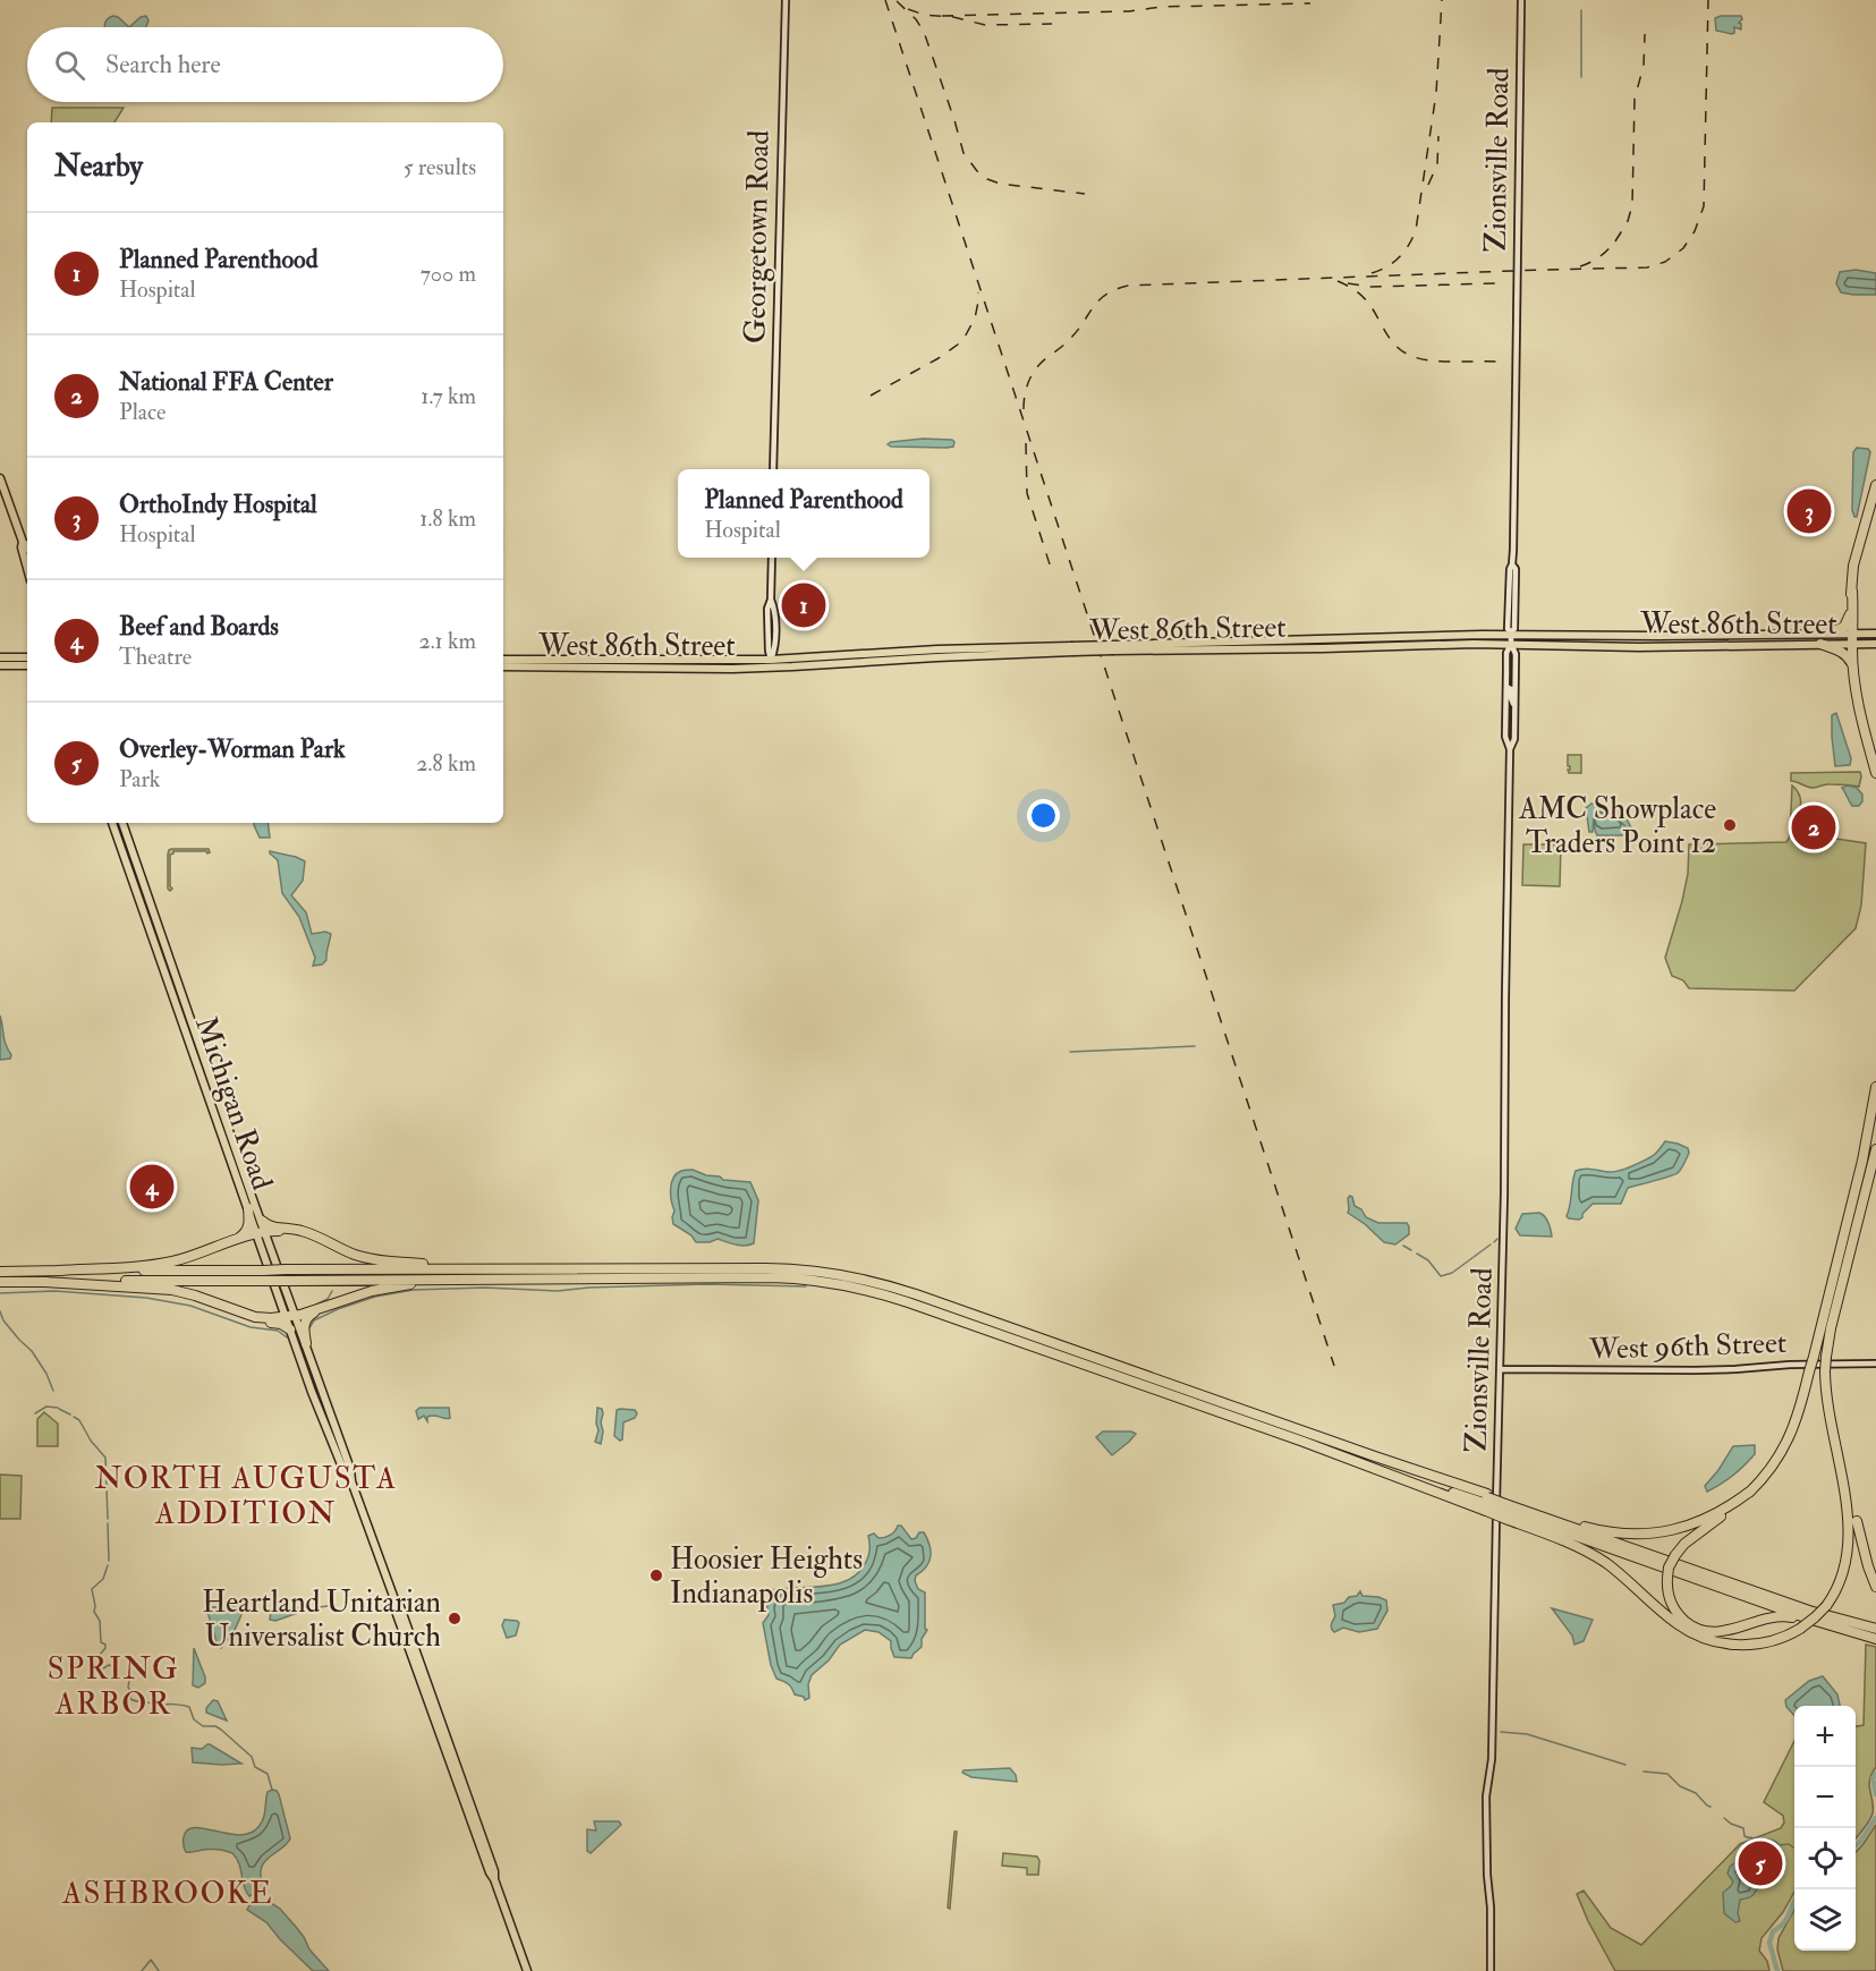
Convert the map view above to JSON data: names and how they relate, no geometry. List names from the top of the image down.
{
  "streets": {
    "main road": [
      "Zionsville Road",
      "Georgetown Road",
      "West 86th Street",
      "Michigan Road",
      "West 96th Street"
    ]
  },
  "crossings": [
    ["Zionsville Road", "West 86th Street"],
    ["Zionsville Road", "West 96th Street"]
  ],
  "districts": ["NORTH AUGUSTA ADDITION", "SPRING ARBOR", "ASHBROOKE"],
  "places": ["AMC Showplace Traders Point 12", "Hoosier Heights Indianapolis", "Heartland Unitarian Universalist Church"],
  "page": {
    "search": "Search here",
    "heading": ["Nearby", "5 results"],
    "list": [
      {
        "mark": "1",
        "name": "Planned Parenthood",
        "note": "Hospital",
        "value": "700 m"
      },
      {
        "mark": "2",
        "name": "National FFA Center",
        "note": "Place",
        "value": "1.7 km"
      },
      {
        "mark": "3",
        "name": "OrthoIndy Hospital",
        "note": "Hospital",
        "value": "1.8 km"
      },
      {
        "mark": "4",
        "name": "Beef and Boards",
        "note": "Theatre",
        "value": "2.1 km"
      },
      {
        "mark": "5",
        "name": "Overley-Worman Park",
        "note": "Park",
        "value": "2.8 km"
      }
    ],
    "popup": ["Planned Parenthood", "Hospital"],
    "pins": [
      "3",
      "1",
      "2",
      "4",
      "5"
    ],
    "map_buttons": ["+", "−"]
  }
}
